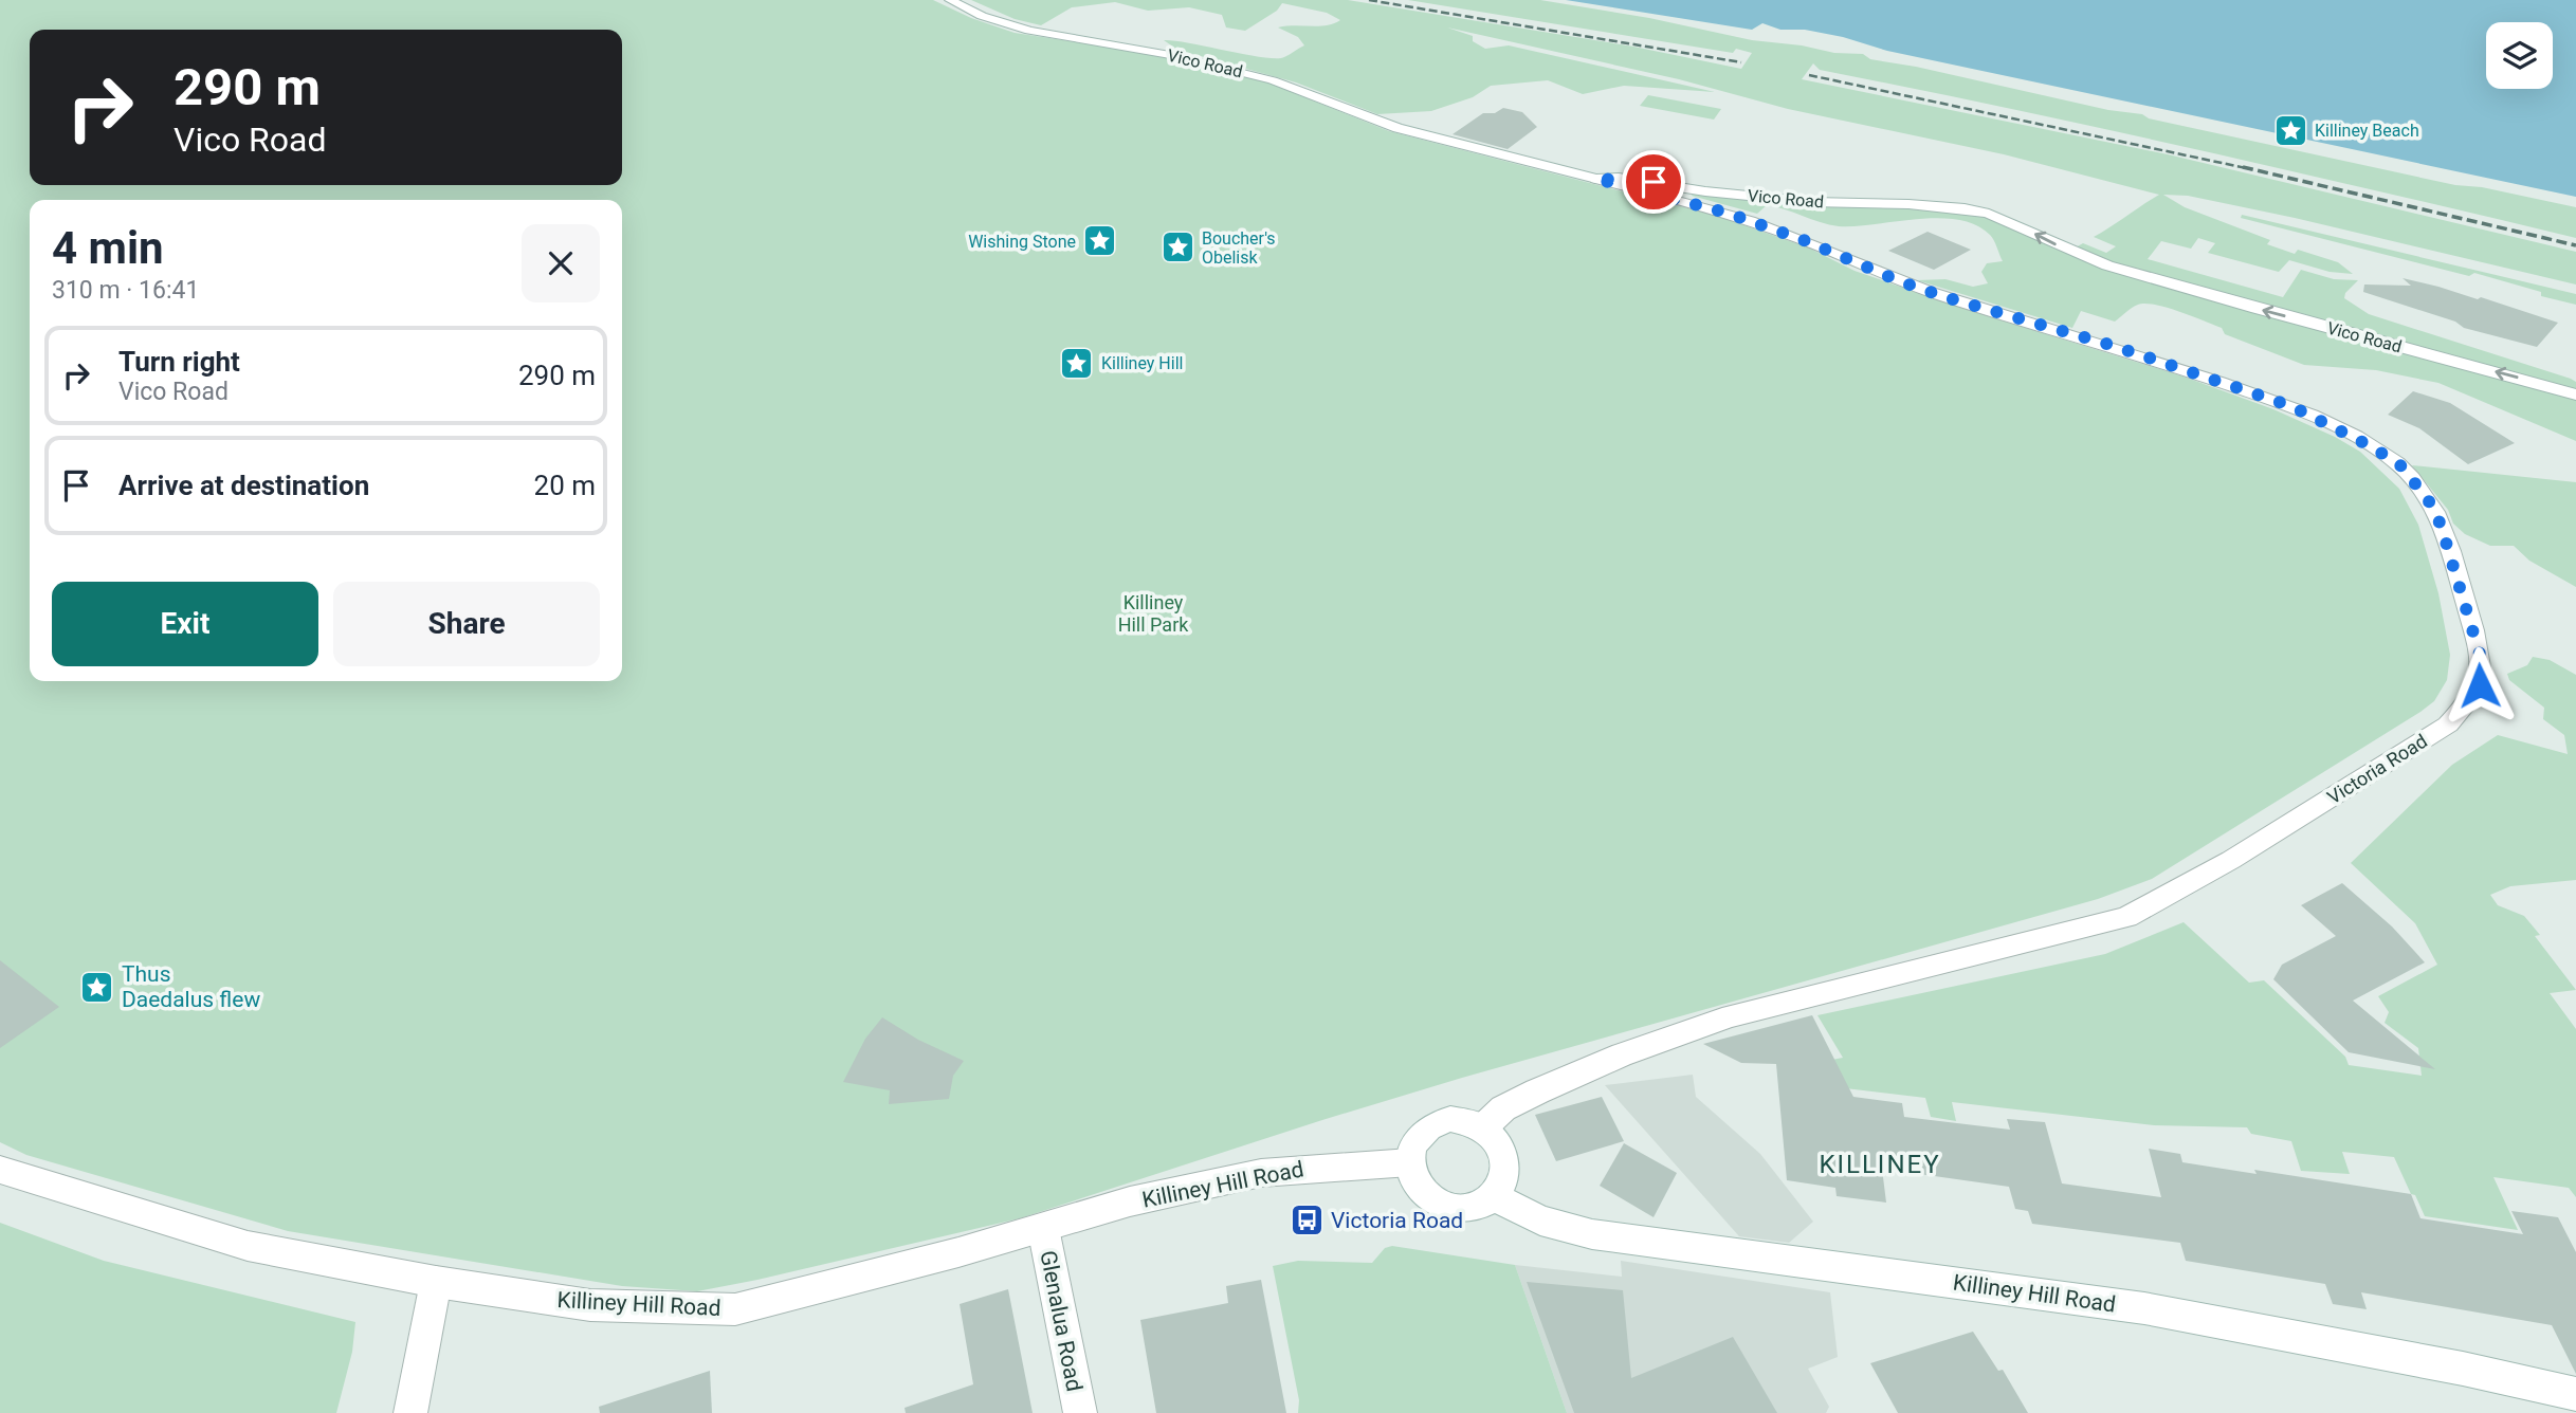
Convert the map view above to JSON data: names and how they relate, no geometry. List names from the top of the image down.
{
  "streets": {
    "street": [
      "Vico Road",
      "Victoria Road",
      "Killiney Hill Road",
      "Glenalua Road"
    ]
  },
  "crossings": [
    ["Vico Road", "Victoria Road"],
    ["Victoria Road", "Killiney Hill Road"],
    ["Killiney Hill Road", "Glenalua Road"]
  ],
  "one_way": ["Vico Road"],
  "districts": ["KILLINEY"],
  "parks": ["Killiney Hill Park"],
  "places": {
    "place": [
      "Killiney Beach",
      "Wishing Stone",
      "Boucher's Obelisk",
      "Killiney Hill",
      "Thus Daedalus flew"
    ],
    "bus stop": ["Victoria Road"]
  },
  "page": {
    "turn": ["290 m", "Vico Road"],
    "heading": ["4 min", "310 m · 16:41"],
    "list": [
      {
        "name": "Turn right",
        "note": "Vico Road",
        "value": "290 m"
      },
      {
        "name": "Arrive at destination",
        "value": "20 m"
      }
    ],
    "buttons": ["Exit", "Share"]
  }
}
